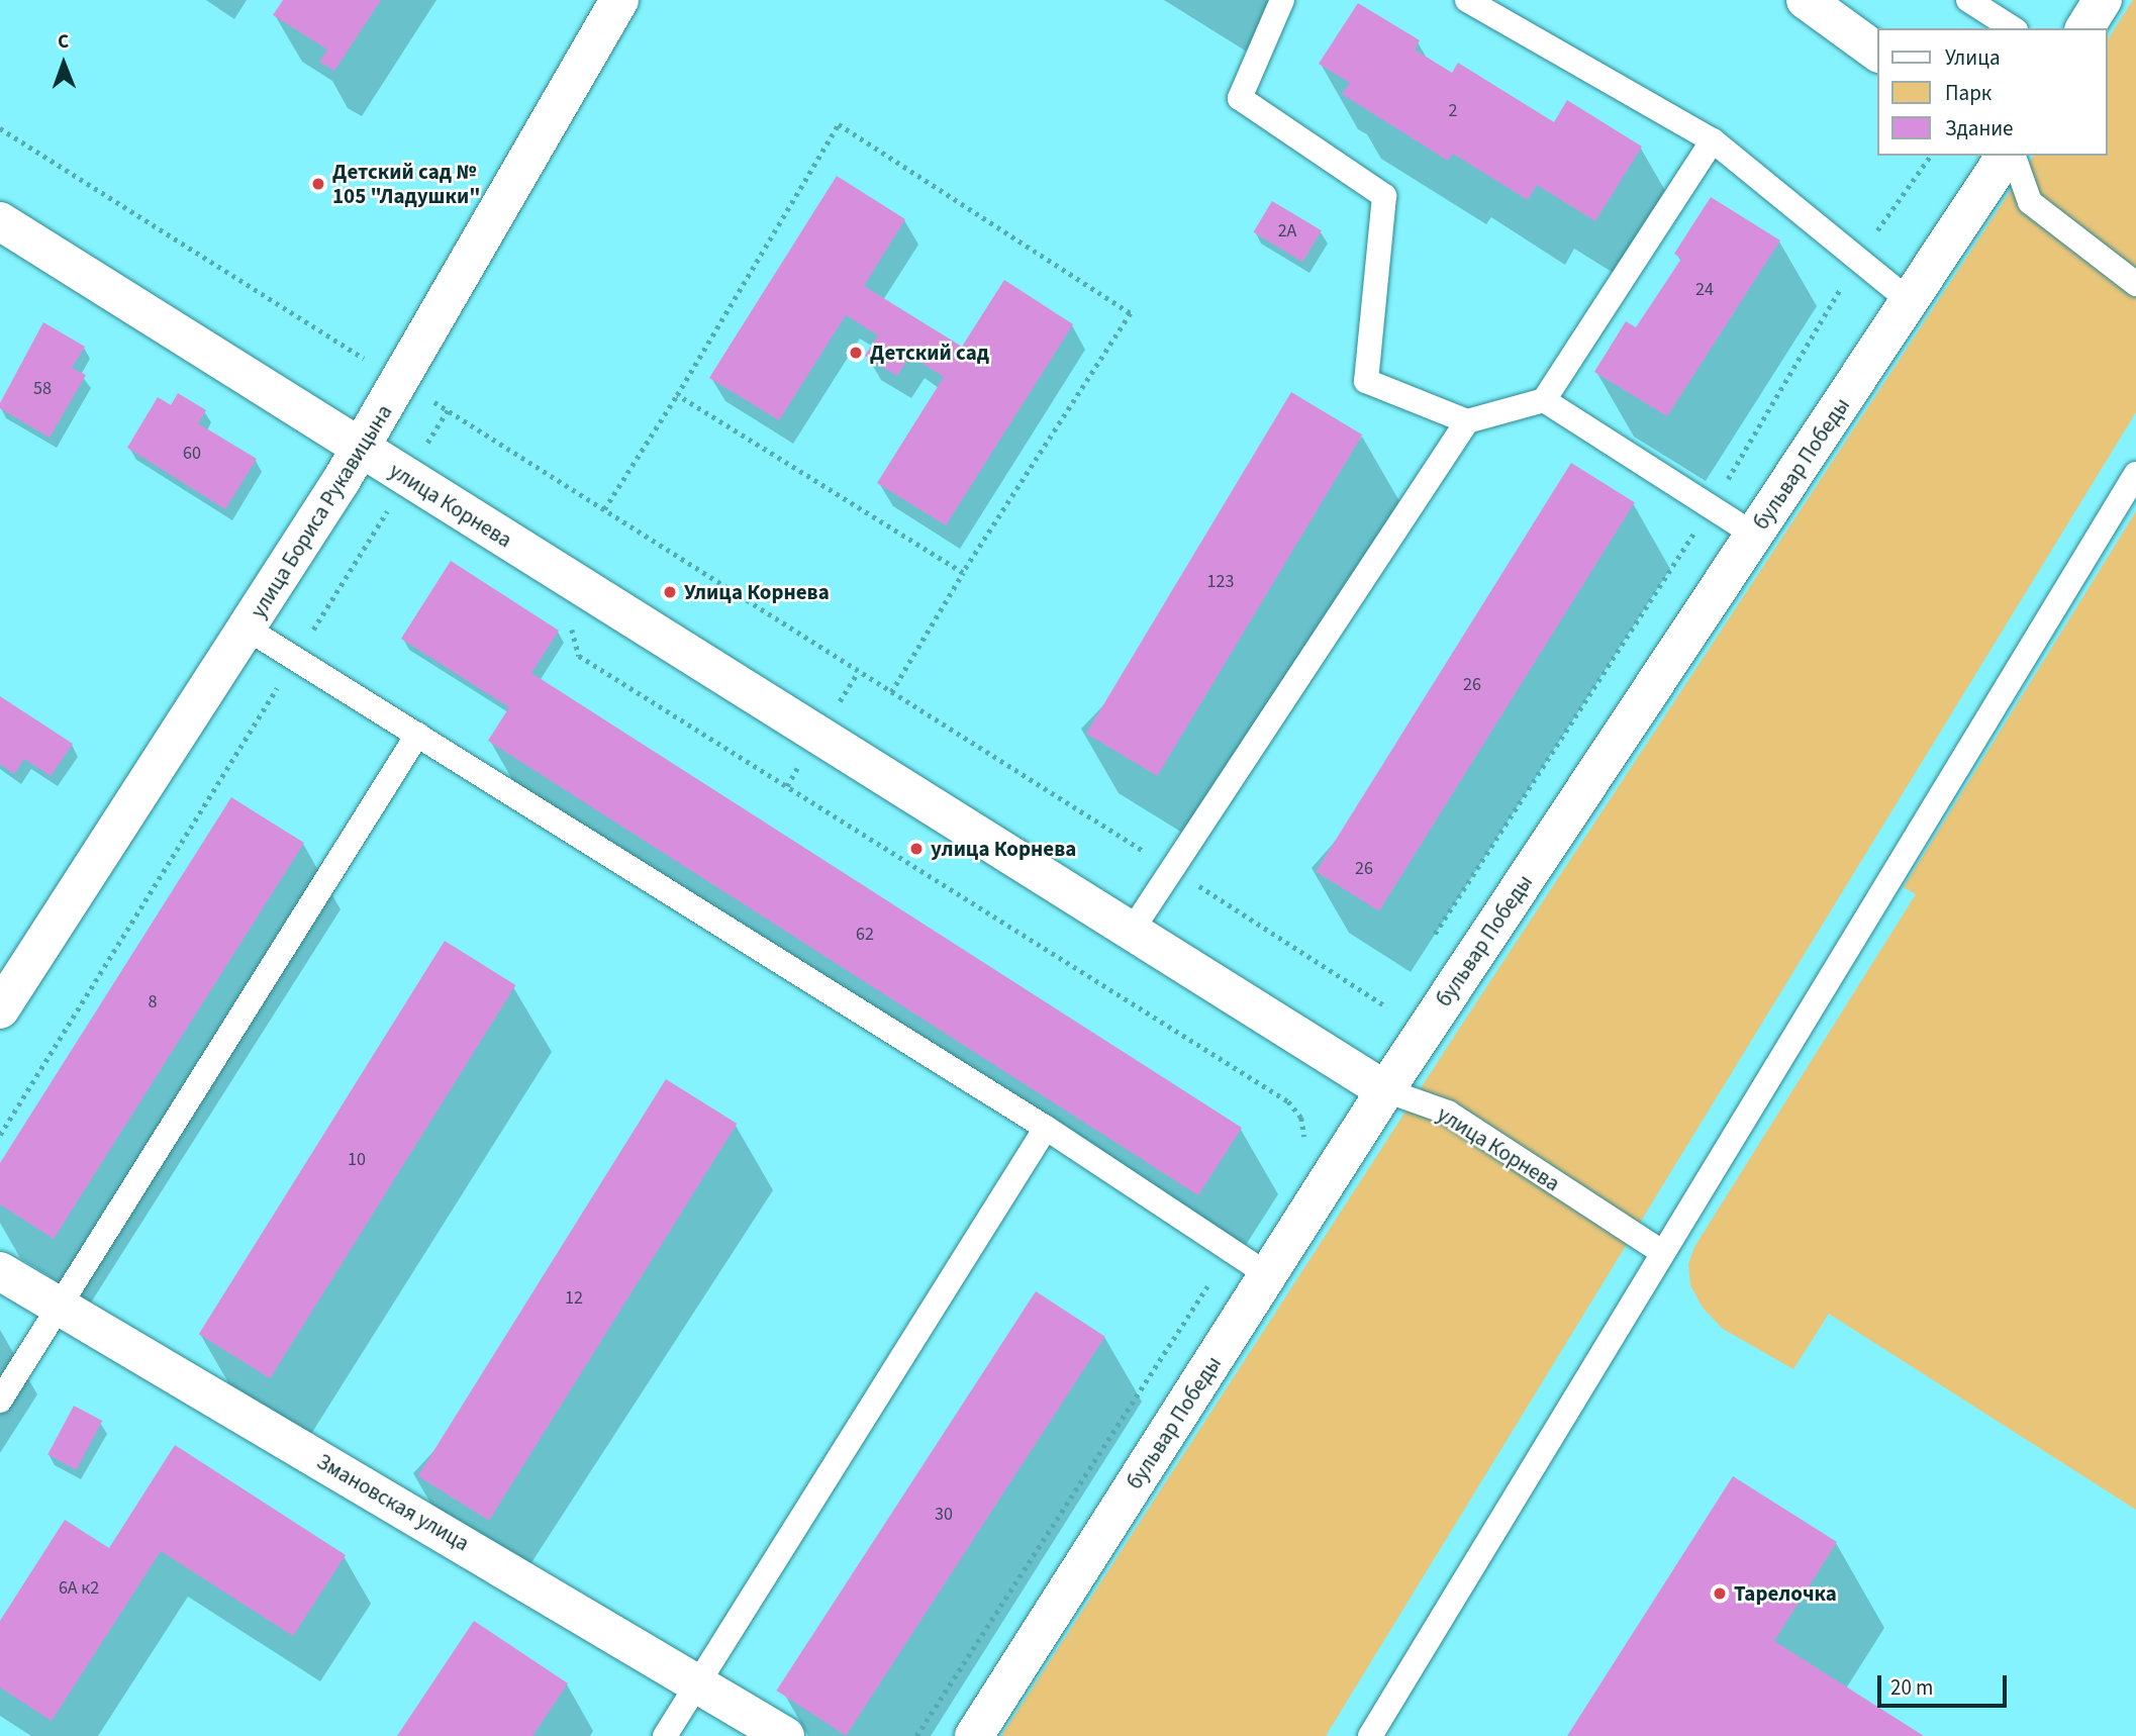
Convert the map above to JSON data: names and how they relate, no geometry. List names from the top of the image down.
{
  "streets": {
    "street": [
      "бульвар Победы",
      "улица Корнева",
      "улица Бориса Рукавицына",
      "Змановская улица"
    ]
  },
  "crossings": [
    ["бульвар Победы", "улица Корнева"],
    ["улица Корнева", "улица Бориса Рукавицына"]
  ],
  "places": [
    "Детский сад № 105 \"Ладушки\"",
    "Детский сад",
    "Улица Корнева",
    "улица Корнева",
    "Тарелочка"
  ],
  "house_numbers": [
    "2",
    "2А",
    "24",
    "58",
    "60",
    "123",
    "26",
    "26",
    "62",
    "8",
    "10",
    "12",
    "30",
    "6А к2"
  ],
  "legend": ["Улица", "Парк", "Здание"],
  "scale_bar": "20 m",
  "north": "top"
}
